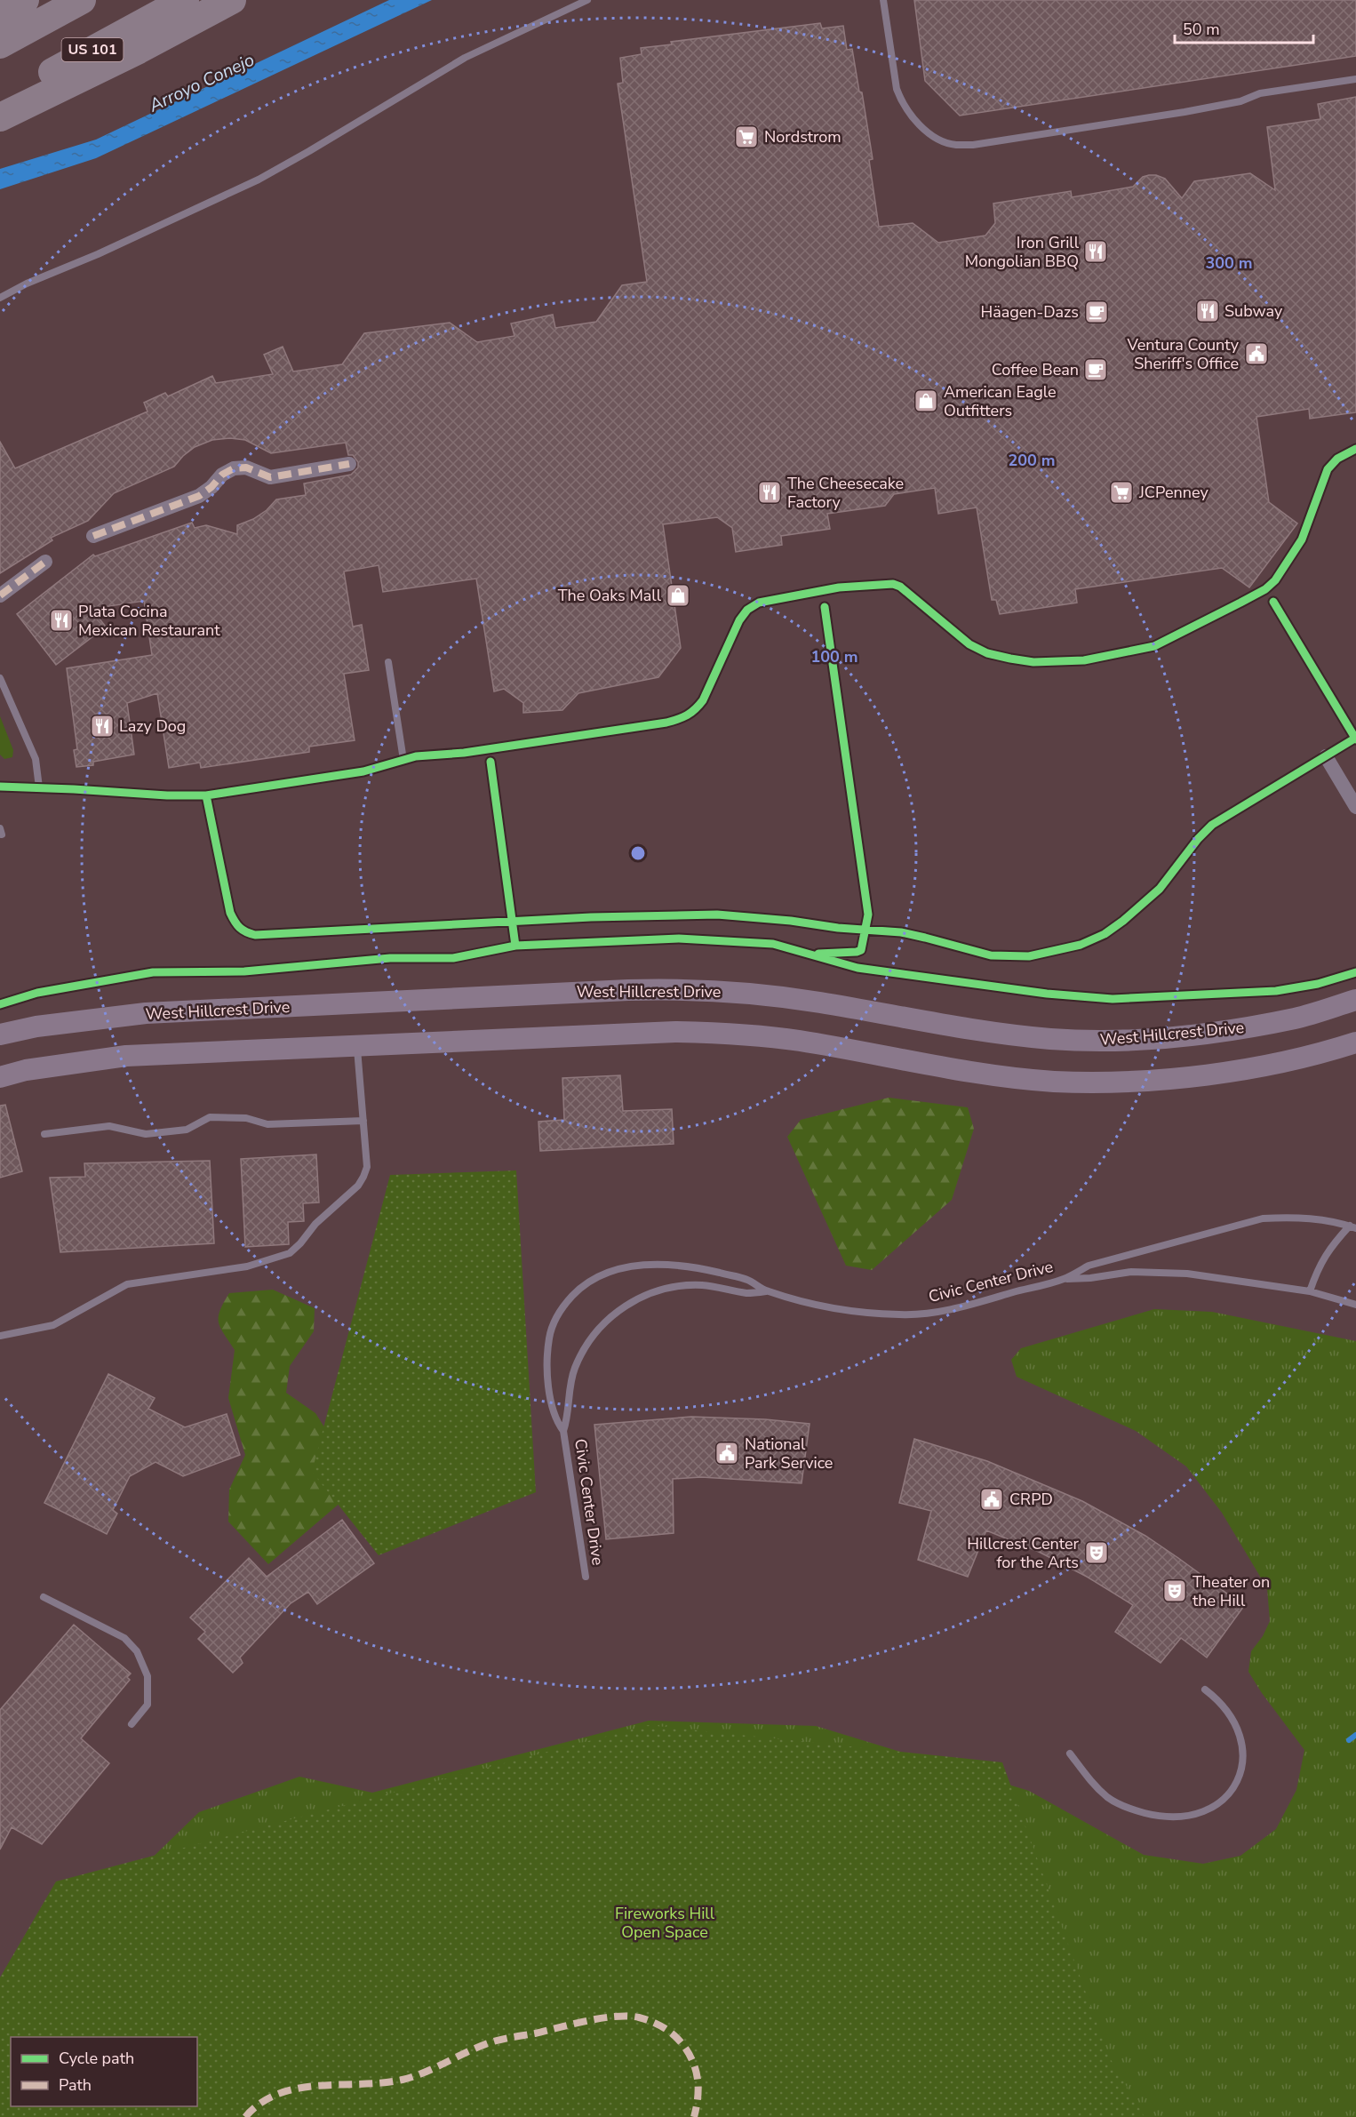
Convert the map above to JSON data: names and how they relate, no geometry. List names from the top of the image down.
{
  "streets": {
    "highway": ["US 101"],
    "main road": ["West Hillcrest Drive"],
    "lane": ["Civic Center Drive"]
  },
  "water": ["Arroyo Conejo"],
  "parks": ["Fireworks Hill Open Space"],
  "places": {
    "supermarket": ["Nordstrom", "JCPenney"],
    "restaurant": [
      "Iron Grill Mongolian BBQ",
      "Subway",
      "The Cheesecake Factory",
      "Plata Cocina Mexican Restaurant",
      "Lazy Dog"
    ],
    "cafe": ["Häagen-Dazs", "Coffee Bean"],
    "public building": ["Ventura County Sheriff's Office", "National Park Service", "CRPD"],
    "shop": ["American Eagle Outfitters", "The Oaks Mall"],
    "theatre": ["Hillcrest Center for the Arts", "Theater on the Hill"]
  },
  "legend": ["Cycle path", "Path"],
  "scale_bar": "50 m",
  "rings": ["300 m", "200 m", "100 m"]
}
